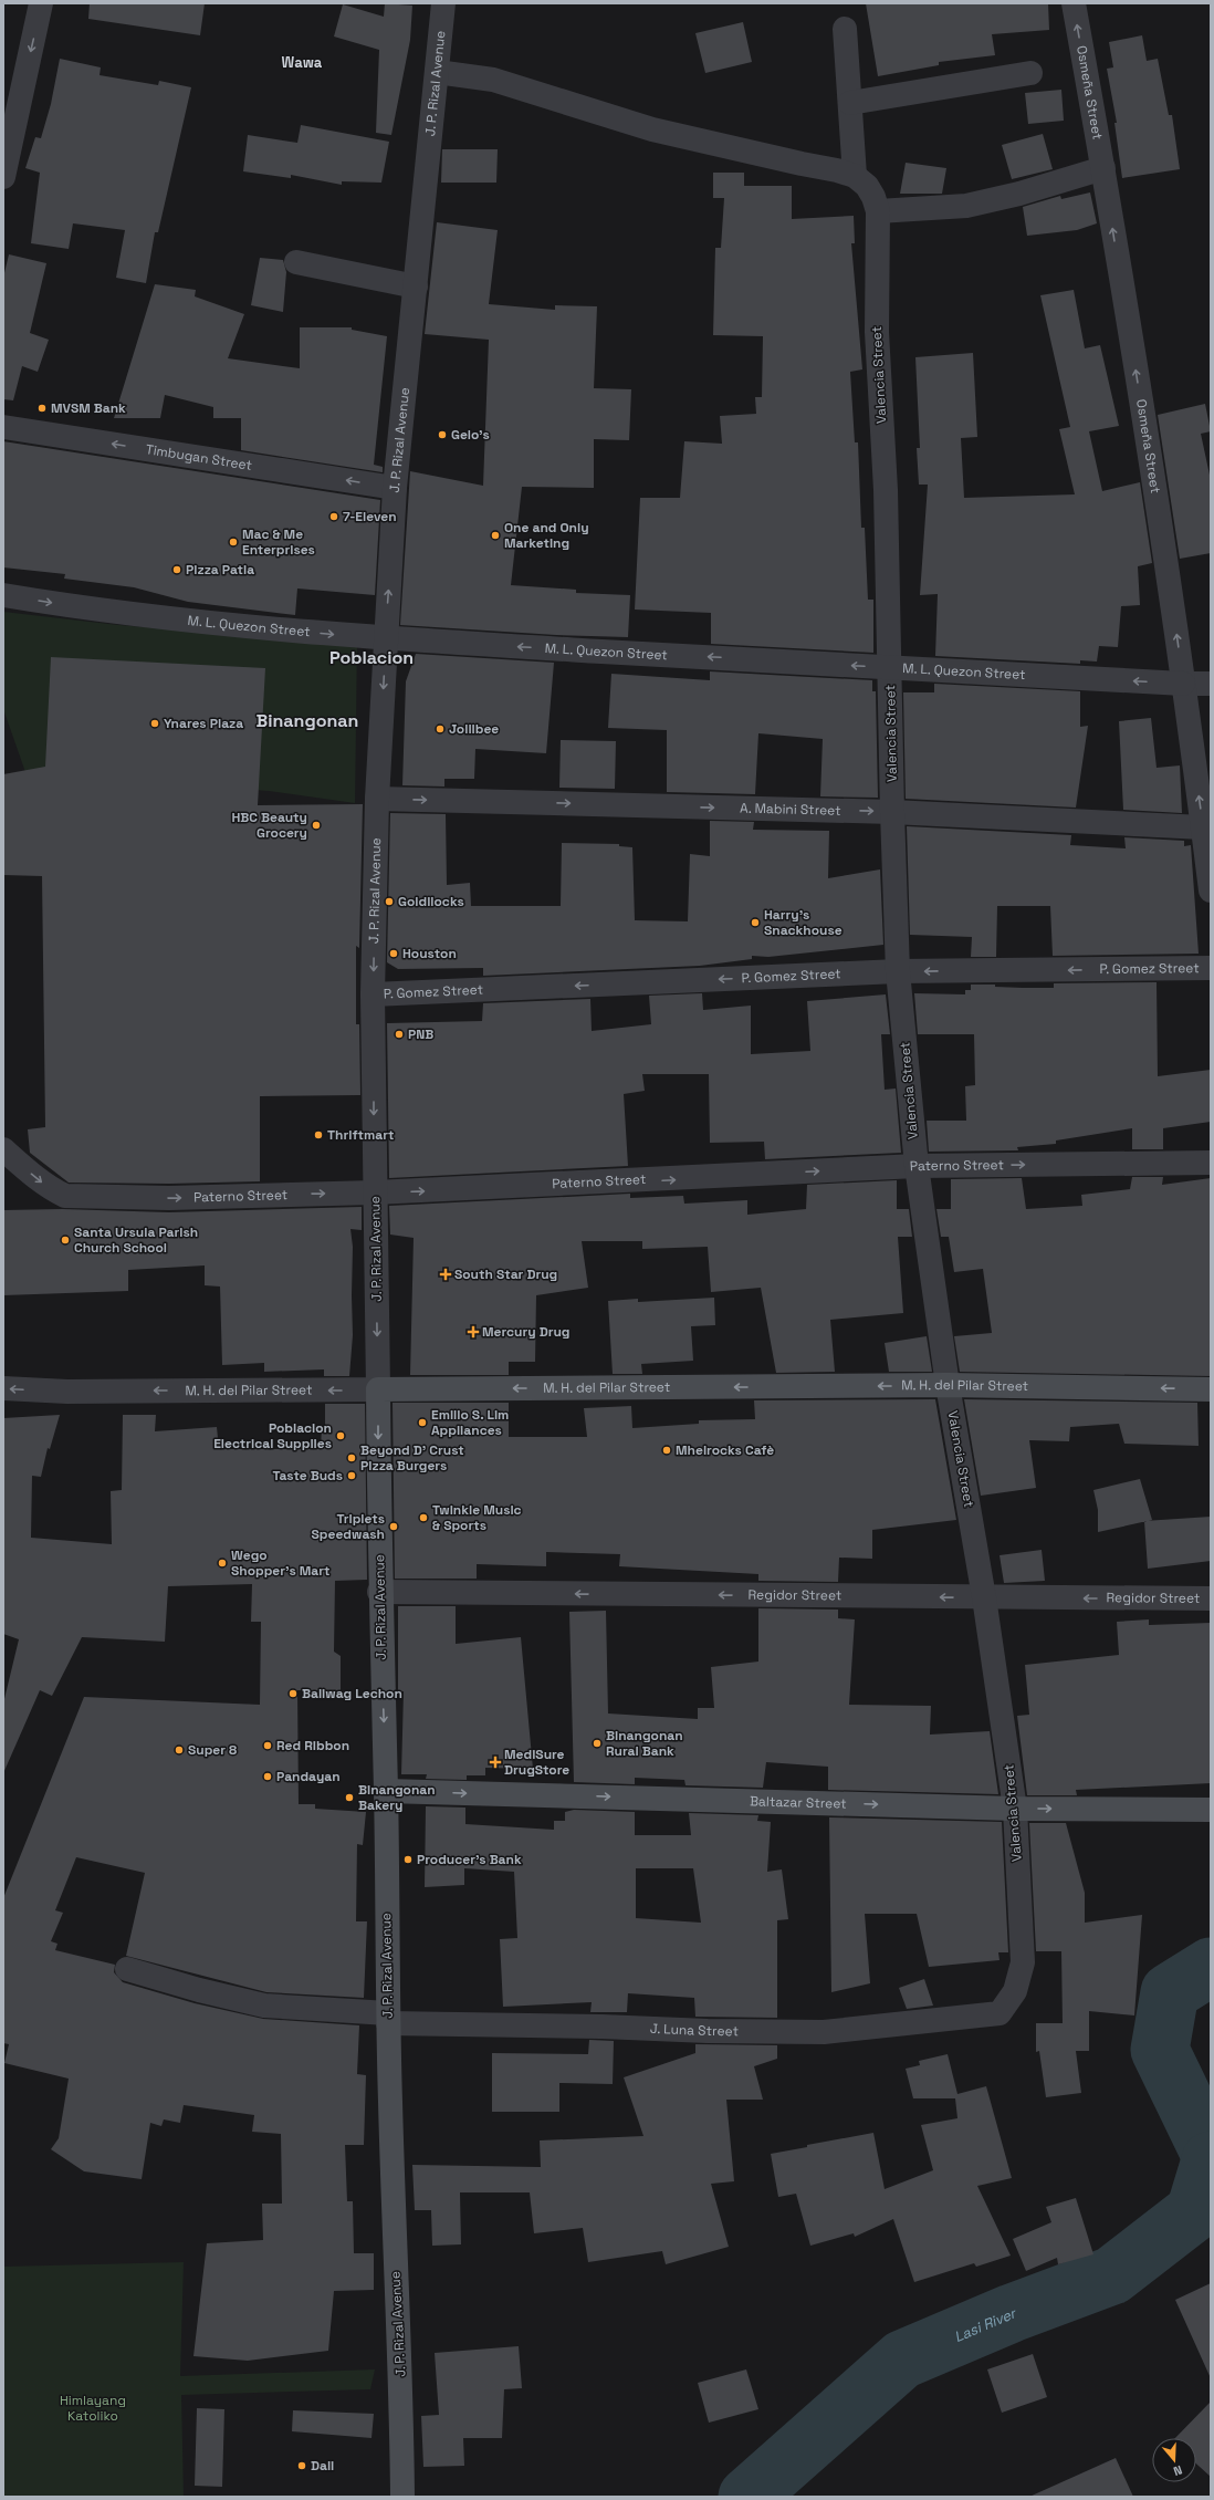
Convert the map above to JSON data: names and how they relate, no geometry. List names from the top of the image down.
{
  "streets": {
    "main road": ["J. P. Rizal Avenue", "M. H. del Pilar Street", "Baltazar Street"],
    "street": [
      "Osmeña Street",
      "Valencia Street",
      "Timbugan Street",
      "M. L. Quezon Street",
      "A. Mabini Street",
      "P. Gomez Street",
      "Paterno Street",
      "Regidor Street",
      "J. Luna Street"
    ]
  },
  "crossings": [
    ["J. P. Rizal Avenue", "Timbugan Street"],
    ["J. P. Rizal Avenue", "M. L. Quezon Street"],
    ["J. P. Rizal Avenue", "A. Mabini Street"],
    ["J. P. Rizal Avenue", "P. Gomez Street"],
    ["J. P. Rizal Avenue", "Paterno Street"],
    ["J. P. Rizal Avenue", "M. H. del Pilar Street"],
    ["J. P. Rizal Avenue", "Regidor Street"],
    ["J. P. Rizal Avenue", "Baltazar Street"],
    ["J. P. Rizal Avenue", "J. Luna Street"],
    ["Osmeña Street", "M. L. Quezon Street"],
    ["Osmeña Street", "A. Mabini Street"],
    ["Valencia Street", "M. L. Quezon Street"],
    ["Valencia Street", "A. Mabini Street"],
    ["Valencia Street", "P. Gomez Street"],
    ["Valencia Street", "Paterno Street"],
    ["Valencia Street", "M. H. del Pilar Street"],
    ["Valencia Street", "Regidor Street"],
    ["Valencia Street", "Baltazar Street"],
    ["Valencia Street", "J. Luna Street"]
  ],
  "one_way": [
    "Osmeña Street",
    "A. Mabini Street",
    "P. Gomez Street",
    "Paterno Street",
    "M. H. del Pilar Street",
    "Regidor Street",
    "Baltazar Street"
  ],
  "districts": ["Wawa", "Poblacion", "Binangonan"],
  "water": ["Lasi River"],
  "parks": ["Himlayang Katoliko"],
  "places": {
    "other": [
      "MVSM Bank",
      "Gelo's",
      "7-Eleven",
      "One and Only Marketing",
      "Mac & Me Enterprises",
      "Pizza Patia",
      "Ynares Plaza",
      "Jollibee",
      "HBC Beauty Grocery",
      "Goldilocks",
      "Harry's Snackhouse",
      "Houston",
      "PNB",
      "Thriftmart",
      "Santa Ursula Parish Church School",
      "Emilio S. Lim Appliances",
      "Poblacion Electrical Supplies",
      "Mhelrocks Cafè",
      "Beyond D' Crust Pizza Burgers",
      "Taste Buds",
      "Twinkle Music & Sports",
      "Triplets Speedwash",
      "Wego Shopper's Mart",
      "Baliwag Lechon",
      "Binangonan Rural Bank",
      "Red Ribbon",
      "Super 8",
      "Pandayan",
      "Binangonan Bakery",
      "Producer's Bank",
      "Dali"
    ],
    "health": ["South Star Drug", "Mercury Drug", "MediSure DrugStore"]
  },
  "north": "bottom"
}
